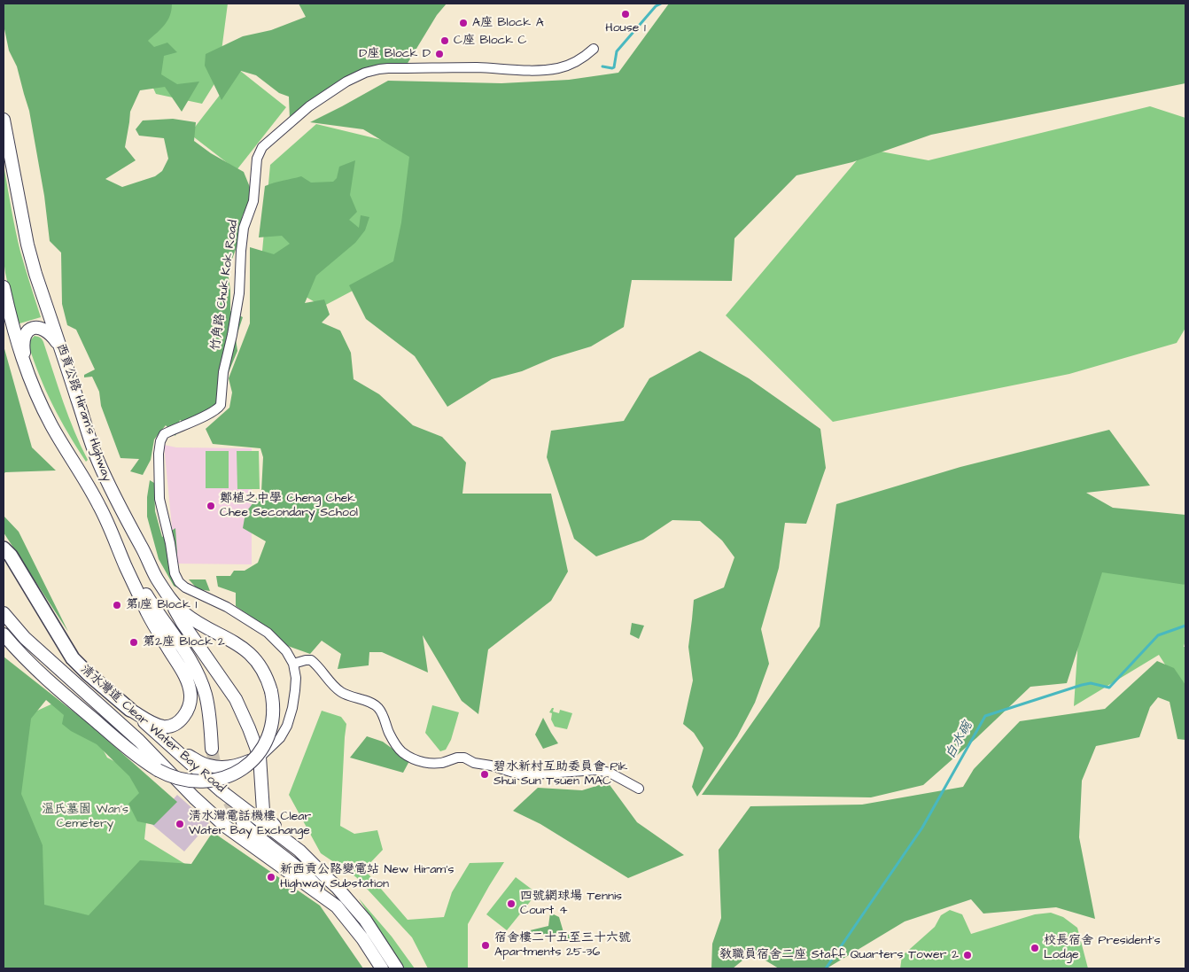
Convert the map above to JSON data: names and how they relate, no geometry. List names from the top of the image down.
{
  "streets": {
    "main road": ["西貢公路 Hiram's Highway", "清水灣道 Clear Water Bay Road"],
    "street": ["竹角路 Chuk Kok Road"]
  },
  "crossings": [
    ["西貢公路 Hiram's Highway", "清水灣道 Clear Water Bay Road"]
  ],
  "water": ["白水碗"],
  "parks": ["溫氏墓園 Wan's Cemetery"],
  "places": [
    "House 1",
    "A座 Block A",
    "C座 Block C",
    "D座 Block D",
    "鄭植之中學 Cheng Chek Chee Secondary School",
    "第1座 Block 1",
    "第2座 Block 2",
    "碧水新村互助委員會 Pik Shui Sun Tsuen MAC",
    "清水灣電話機樓 Clear Water Bay Exchange",
    "新西貢公路變電站 New Hiram's Highway Substation",
    "四號網球場 Tennis Court 4",
    "宿舍樓二十五至三十六號 Apartments 25-36",
    "校長宿舍 President's Lodge",
    "教職員宿舍二座 Staff Quarters Tower 2"
  ]
}
